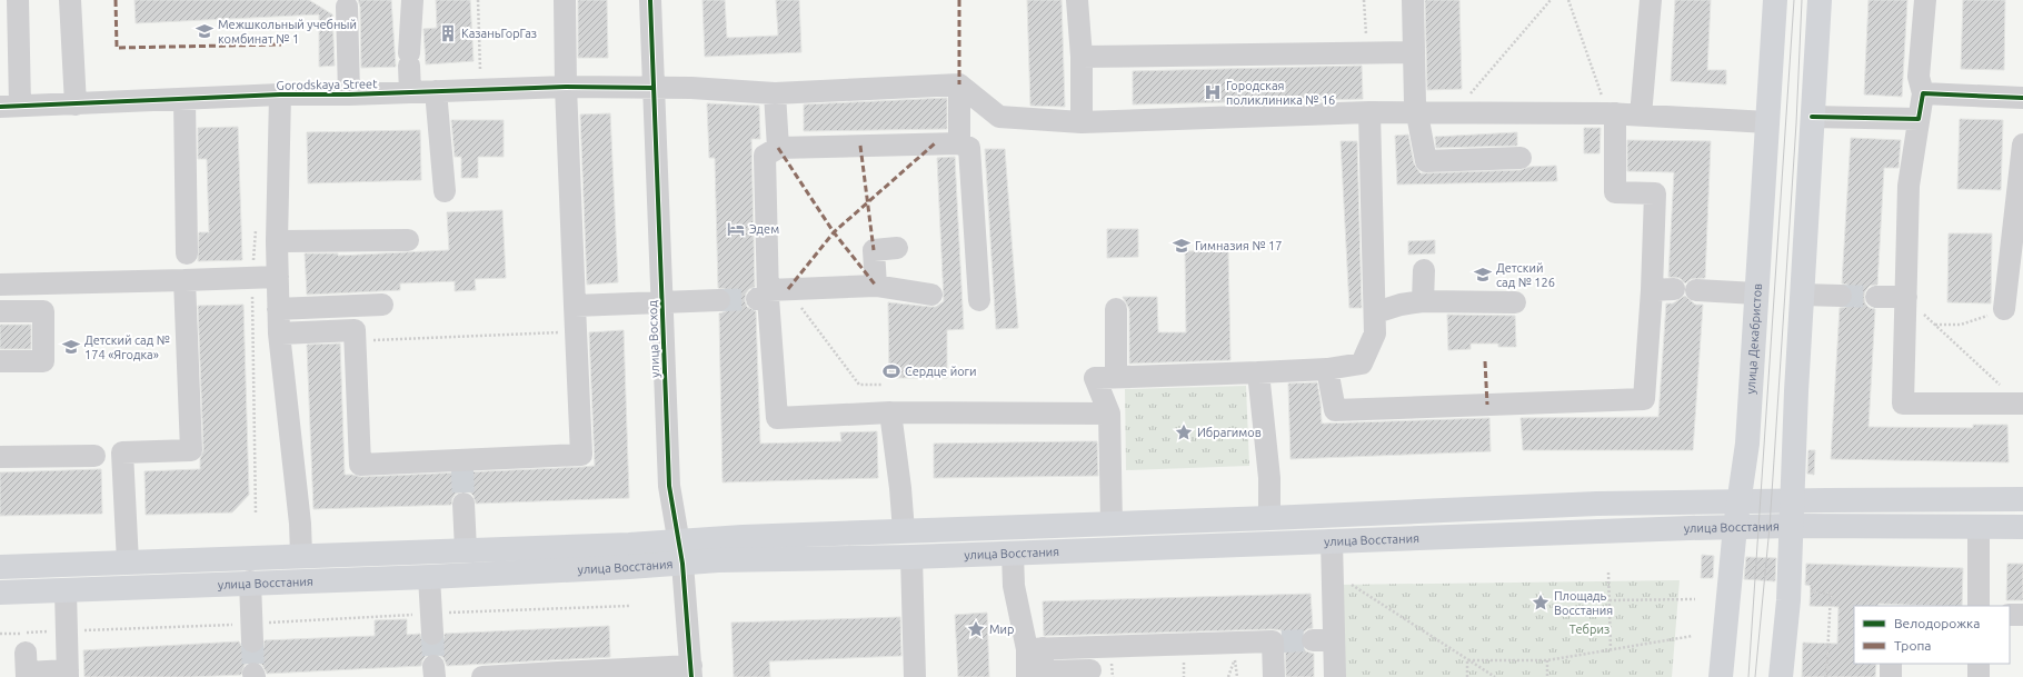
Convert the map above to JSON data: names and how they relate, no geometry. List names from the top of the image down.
{
  "streets": {
    "main road": ["улица Декабристов", "улица Восстания"],
    "street": ["Gorodskaya Street", "улица Восход"]
  },
  "crossings": [
    ["Gorodskaya Street", "улица Восход"],
    ["улица Восход", "улица Восстания"],
    ["улица Декабристов", "улица Восстания"]
  ],
  "parks": ["Тебриз"],
  "places": {
    "school or university": [
      "Межшкольный учебный комбинат № 1",
      "Гимназия № 17",
      "Детский сад № 126",
      "Детский сад № 174 «Ягодка»"
    ],
    "building": ["КазаньГорГаз"],
    "hospital": ["Городская поликлиника № 16"],
    "hotel": ["Эдем"],
    "sports": ["Сердце йоги"],
    "place": ["Ибрагимов", "Площадь Восстания", "Мир"]
  },
  "legend": ["Велодорожка", "Тропа"]
}
